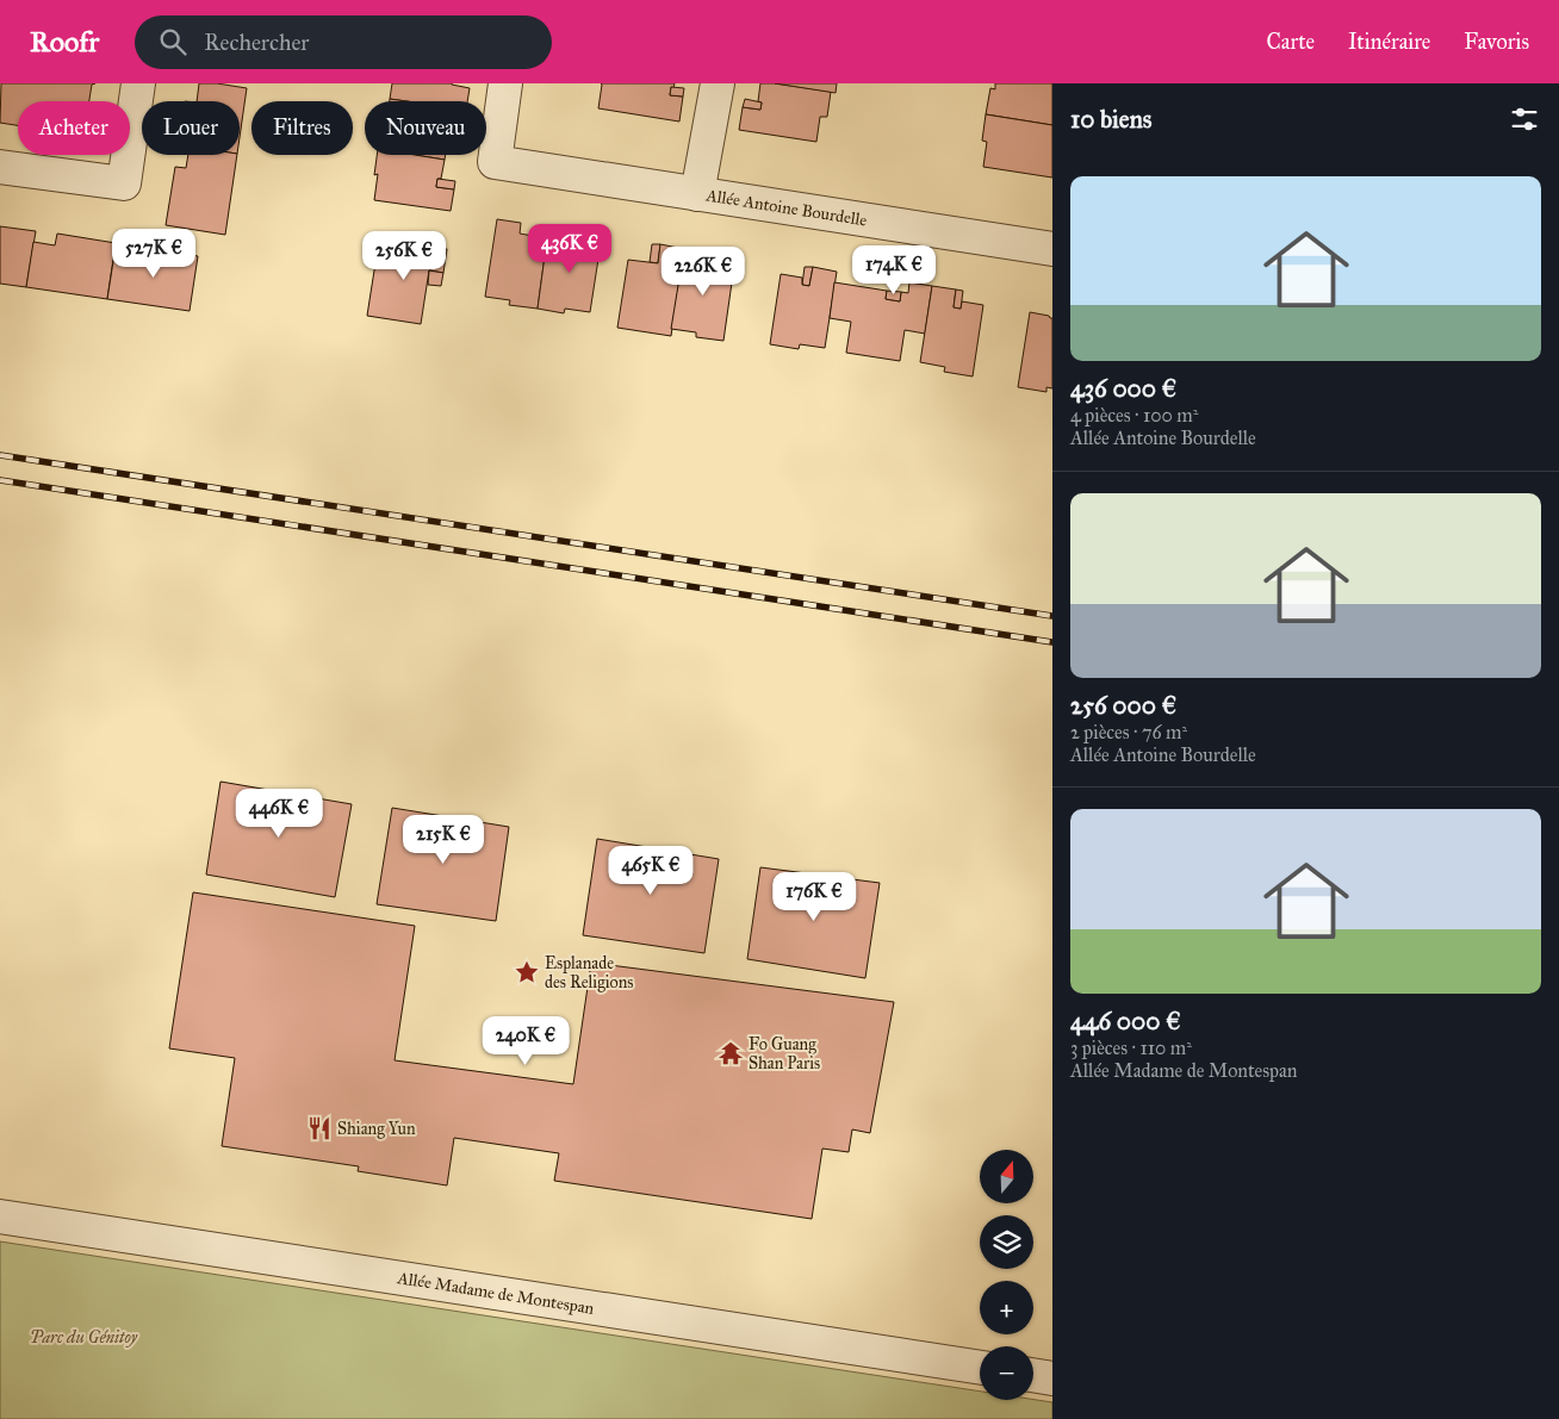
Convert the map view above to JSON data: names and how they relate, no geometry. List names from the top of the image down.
{
  "streets": {
    "street": ["Allée Antoine Bourdelle", "Allée Madame de Montespan"]
  },
  "parks": ["Parc du Génitoy"],
  "places": {
    "place": ["Esplanade des Religions"],
    "temple": ["Fo Guang Shan Paris"],
    "restaurant": ["Shiang Yun"]
  },
  "north": "top",
  "page": {
    "header": "Roofr",
    "search": "Rechercher",
    "nav": ["Carte", "Itinéraire", "Favoris"],
    "heading": "10 biens",
    "chip": [
      "Acheter",
      "Louer",
      "Filtres",
      "Nouveau"
    ],
    "list": [
      {
        "name": "436 000 €",
        "note": "4 pièces · 100 m² · Allée Antoine Bourdelle"
      },
      {
        "name": "256 000 €",
        "note": "2 pièces · 76 m² · Allée Antoine Bourdelle"
      },
      {
        "name": "446 000 €",
        "note": "3 pièces · 110 m² · Allée Madame de Montespan"
      }
    ],
    "price": [
      "436K €",
      "527K €",
      "256K €",
      "174K €",
      "226K €",
      "446K €",
      "215K €",
      "465K €",
      "176K €",
      "240K €"
    ],
    "map_buttons": ["+", "−"]
  }
}
